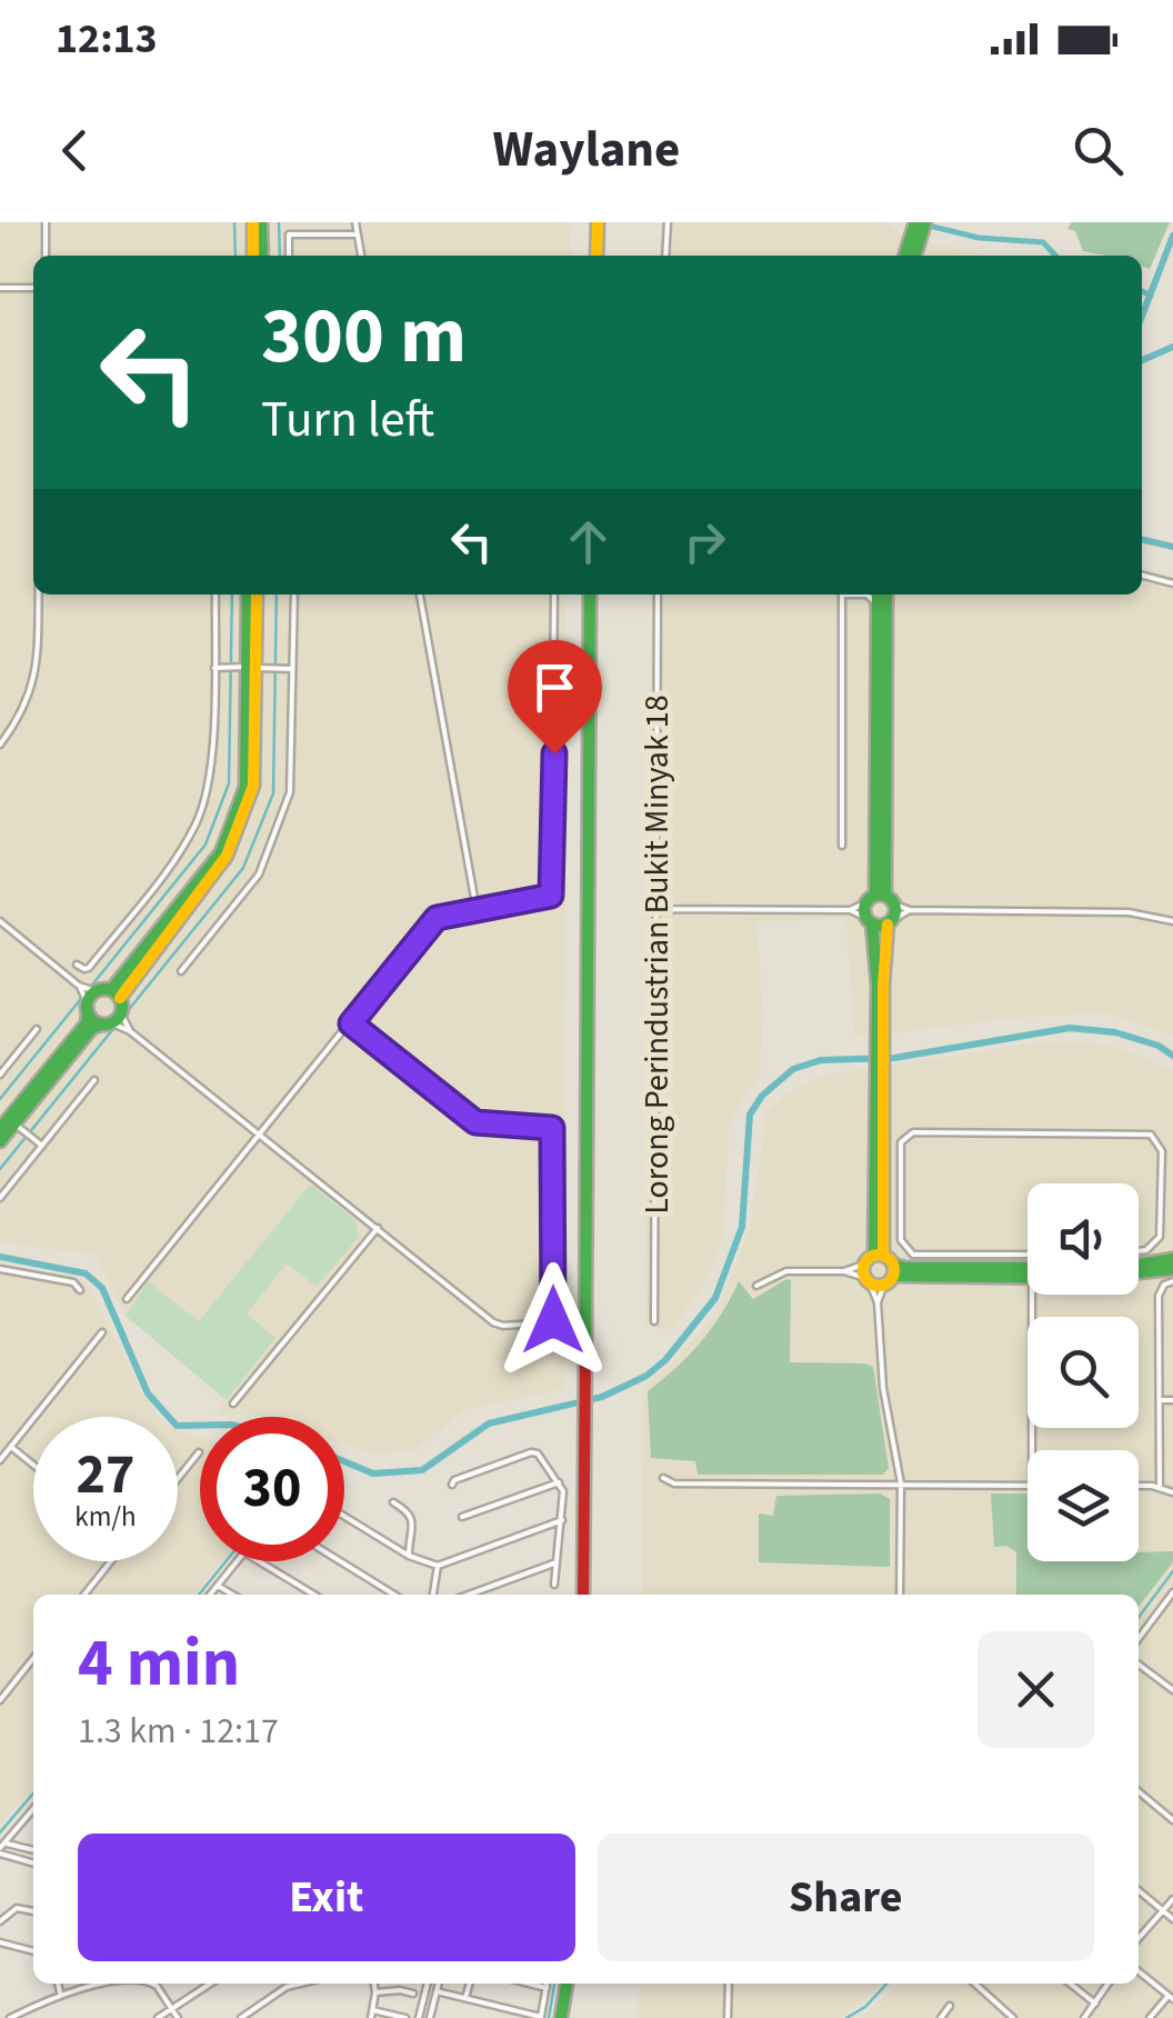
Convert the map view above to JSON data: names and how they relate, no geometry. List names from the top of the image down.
{
  "streets": {
    "street": ["Lorong Perindustrian Bukit Minyak 18"]
  },
  "page": {
    "status": "12:13",
    "header": "Waylane",
    "turn": ["300 m", "Turn left"],
    "speed": "27 km/h",
    "limit": "30",
    "heading": ["4 min", "1.3 km · 12:17"],
    "buttons": ["Exit", "Share"]
  }
}
